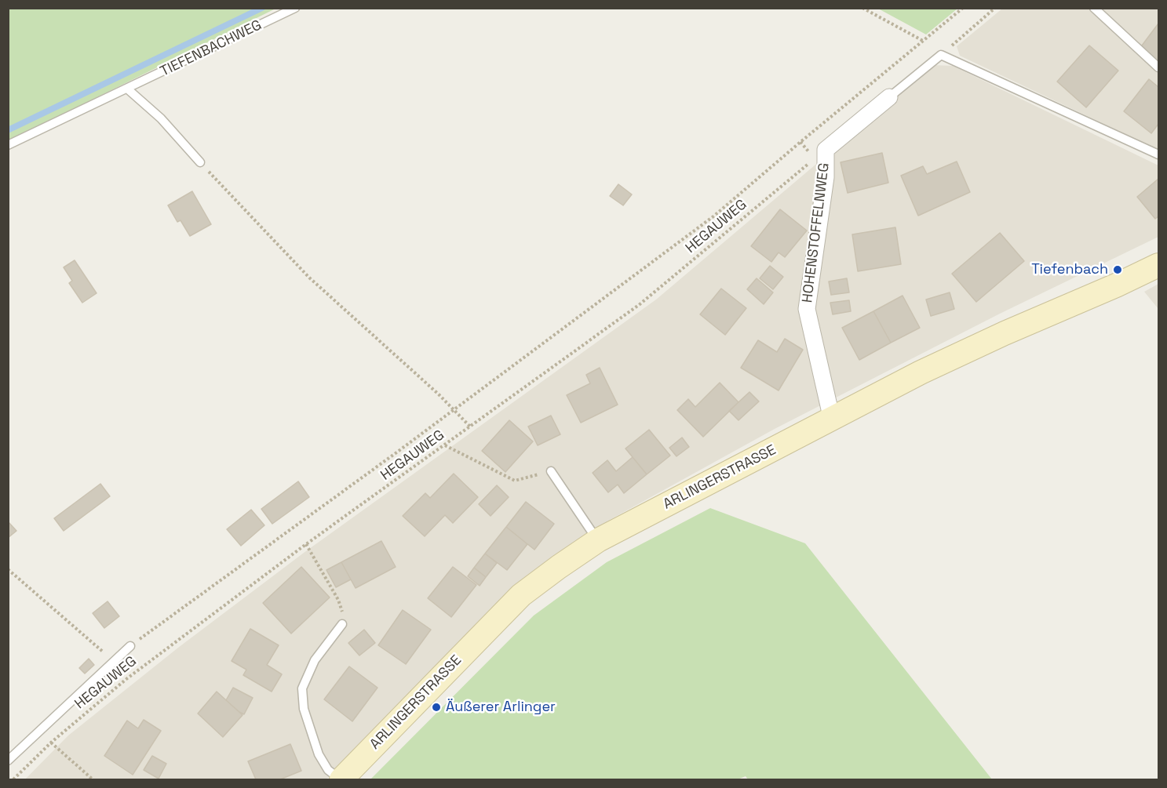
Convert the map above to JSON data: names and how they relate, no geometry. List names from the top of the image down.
{
  "streets": {
    "main road": ["ARLINGERSTRASSE"],
    "street": ["HOHENSTOFFELNWEG"],
    "lane": ["TIEFENBACHWEG"],
    "path": ["HEGAUWEG"]
  },
  "crossings": [
    ["HEGAUWEG", "HOHENSTOFFELNWEG"],
    ["HOHENSTOFFELNWEG", "ARLINGERSTRASSE"]
  ],
  "places": ["Tiefenbach", "Äußerer Arlinger"]
}
